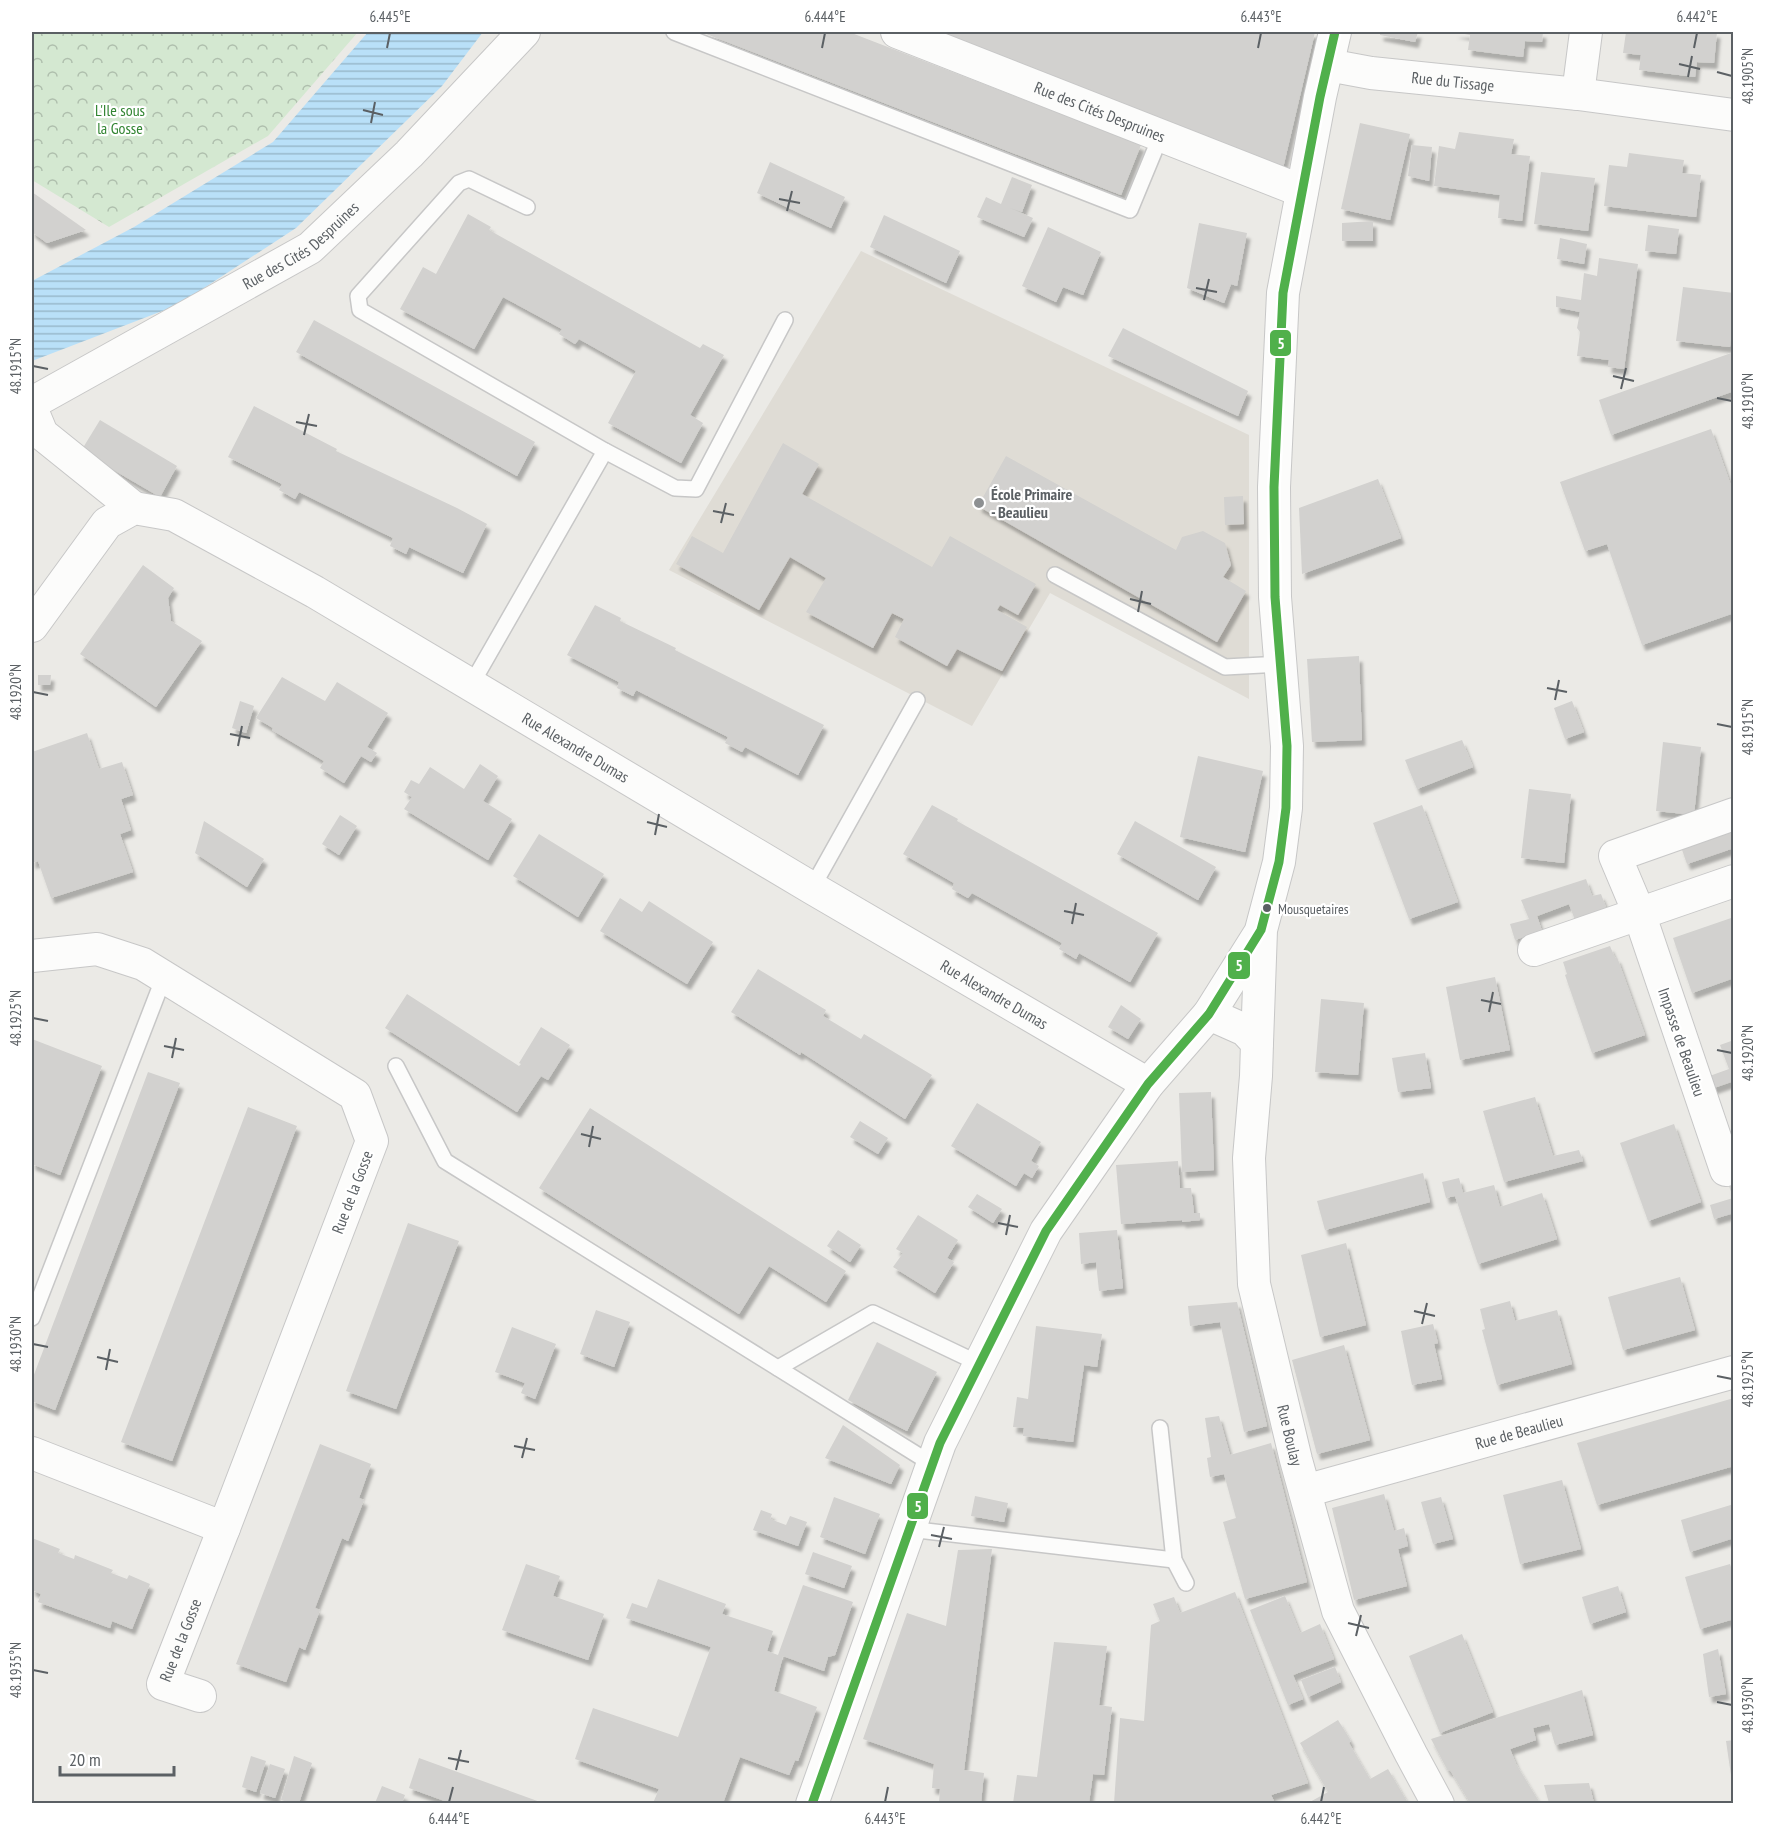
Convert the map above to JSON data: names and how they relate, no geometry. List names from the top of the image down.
{
  "streets": {
    "street": [
      "Rue du Tissage",
      "Rue des Cités Despruines",
      "Rue Alexandre Dumas",
      "Impasse de Beaulieu",
      "Rue de la Gosse",
      "Rue de Beaulieu",
      "Rue Boulay"
    ]
  },
  "crossings": [
    ["Rue du Tissage", "Rue Boulay"],
    ["Rue des Cités Despruines", "Rue Boulay"],
    ["Rue de Beaulieu", "Rue Boulay"]
  ],
  "parks": ["L'Ile sous la Gosse"],
  "places": ["École Primaire - Beaulieu", "Mousquetaires"],
  "lines": ["transit line 5"],
  "scale_bar": "20 m",
  "coordinates": [
    "6.445°E",
    "6.444°E",
    "6.443°E",
    "6.442°E",
    "48.1905°N",
    "48.1915°N",
    "48.1910°N",
    "48.1920°N",
    "48.1925°N",
    "48.1930°N",
    "48.1935°N"
  ]
}
